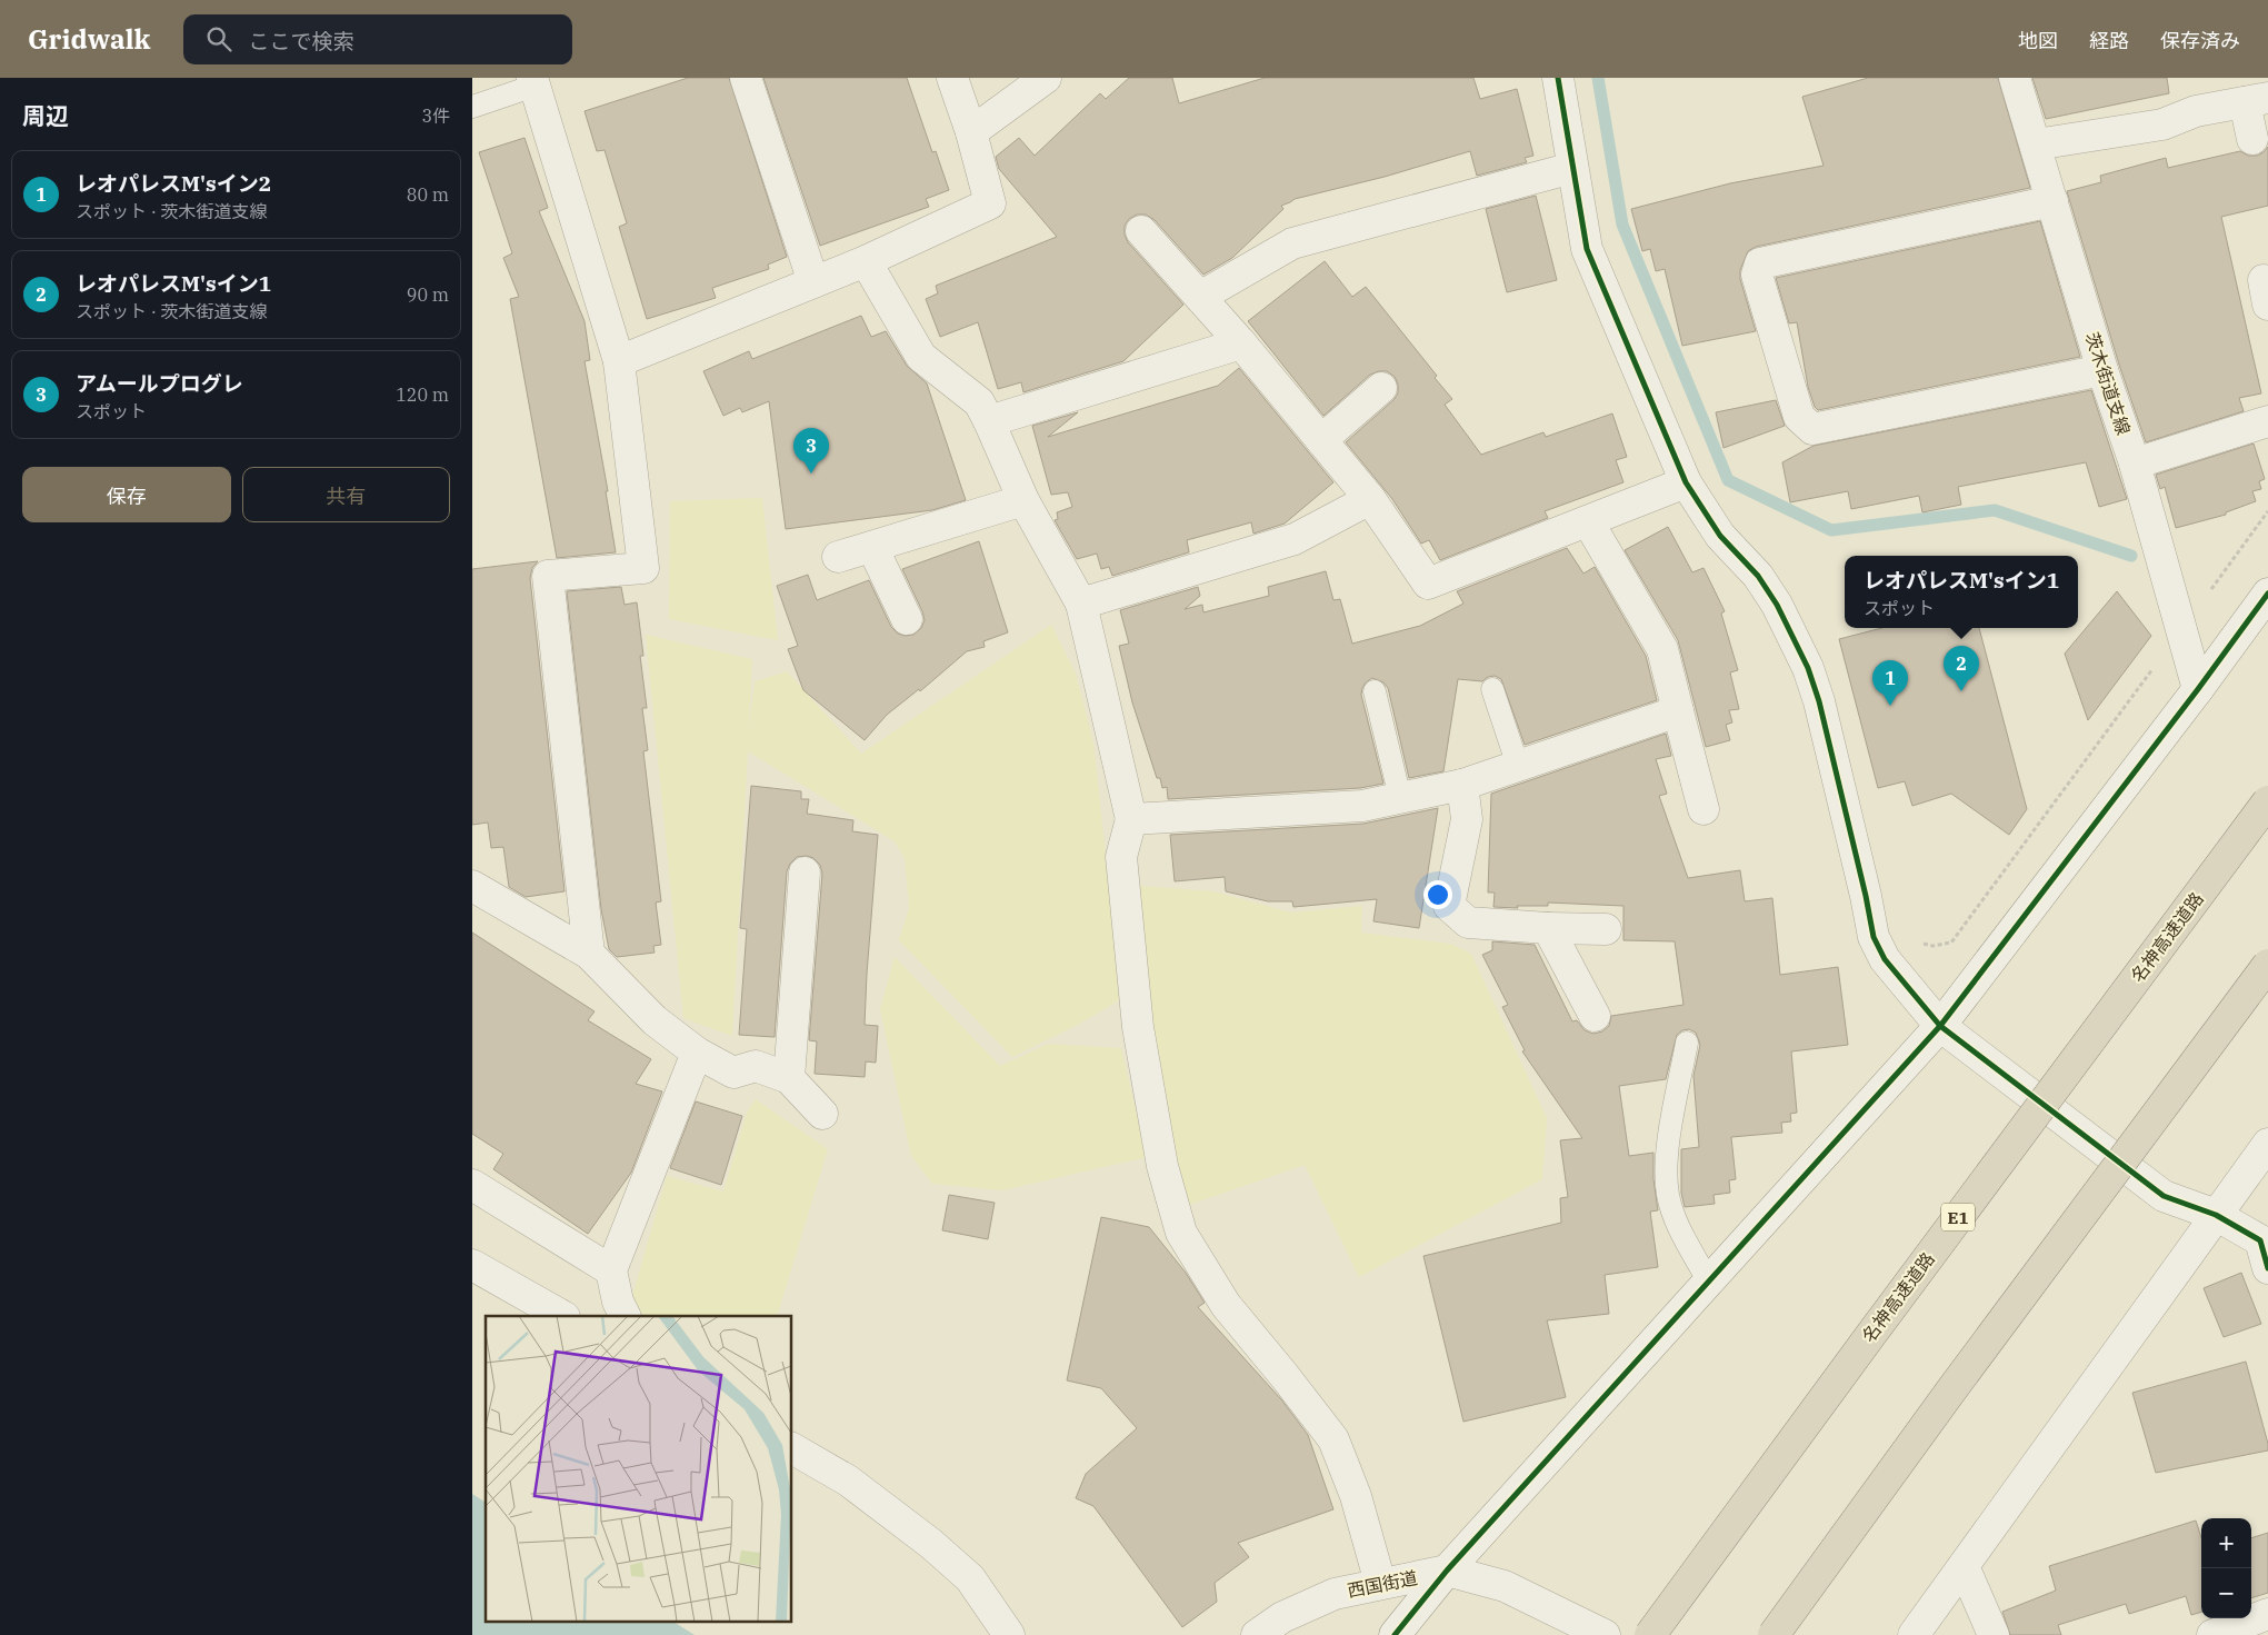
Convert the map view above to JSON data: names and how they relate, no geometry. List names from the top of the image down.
{
  "streets": {
    "highway": ["名神高速道路", "E1"],
    "street": ["茨木街道支線", "西国街道"]
  },
  "page": {
    "header": "Gridwalk",
    "search": "ここで検索",
    "nav": ["地図", "経路", "保存済み"],
    "heading": ["周辺", "3件"],
    "list": [
      {
        "mark": "1",
        "name": "レオパレスM'sイン2",
        "note": "スポット · 茨木街道支線",
        "value": "80 m"
      },
      {
        "mark": "2",
        "name": "レオパレスM'sイン1",
        "note": "スポット · 茨木街道支線",
        "value": "90 m"
      },
      {
        "mark": "3",
        "name": "アムールプログレ",
        "note": "スポット",
        "value": "120 m"
      }
    ],
    "pins": ["3", "2", "1"],
    "buttons": ["保存", "共有"],
    "popup": ["レオパレスM'sイン1", "スポット"],
    "map_buttons": ["+", "−"]
  }
}
